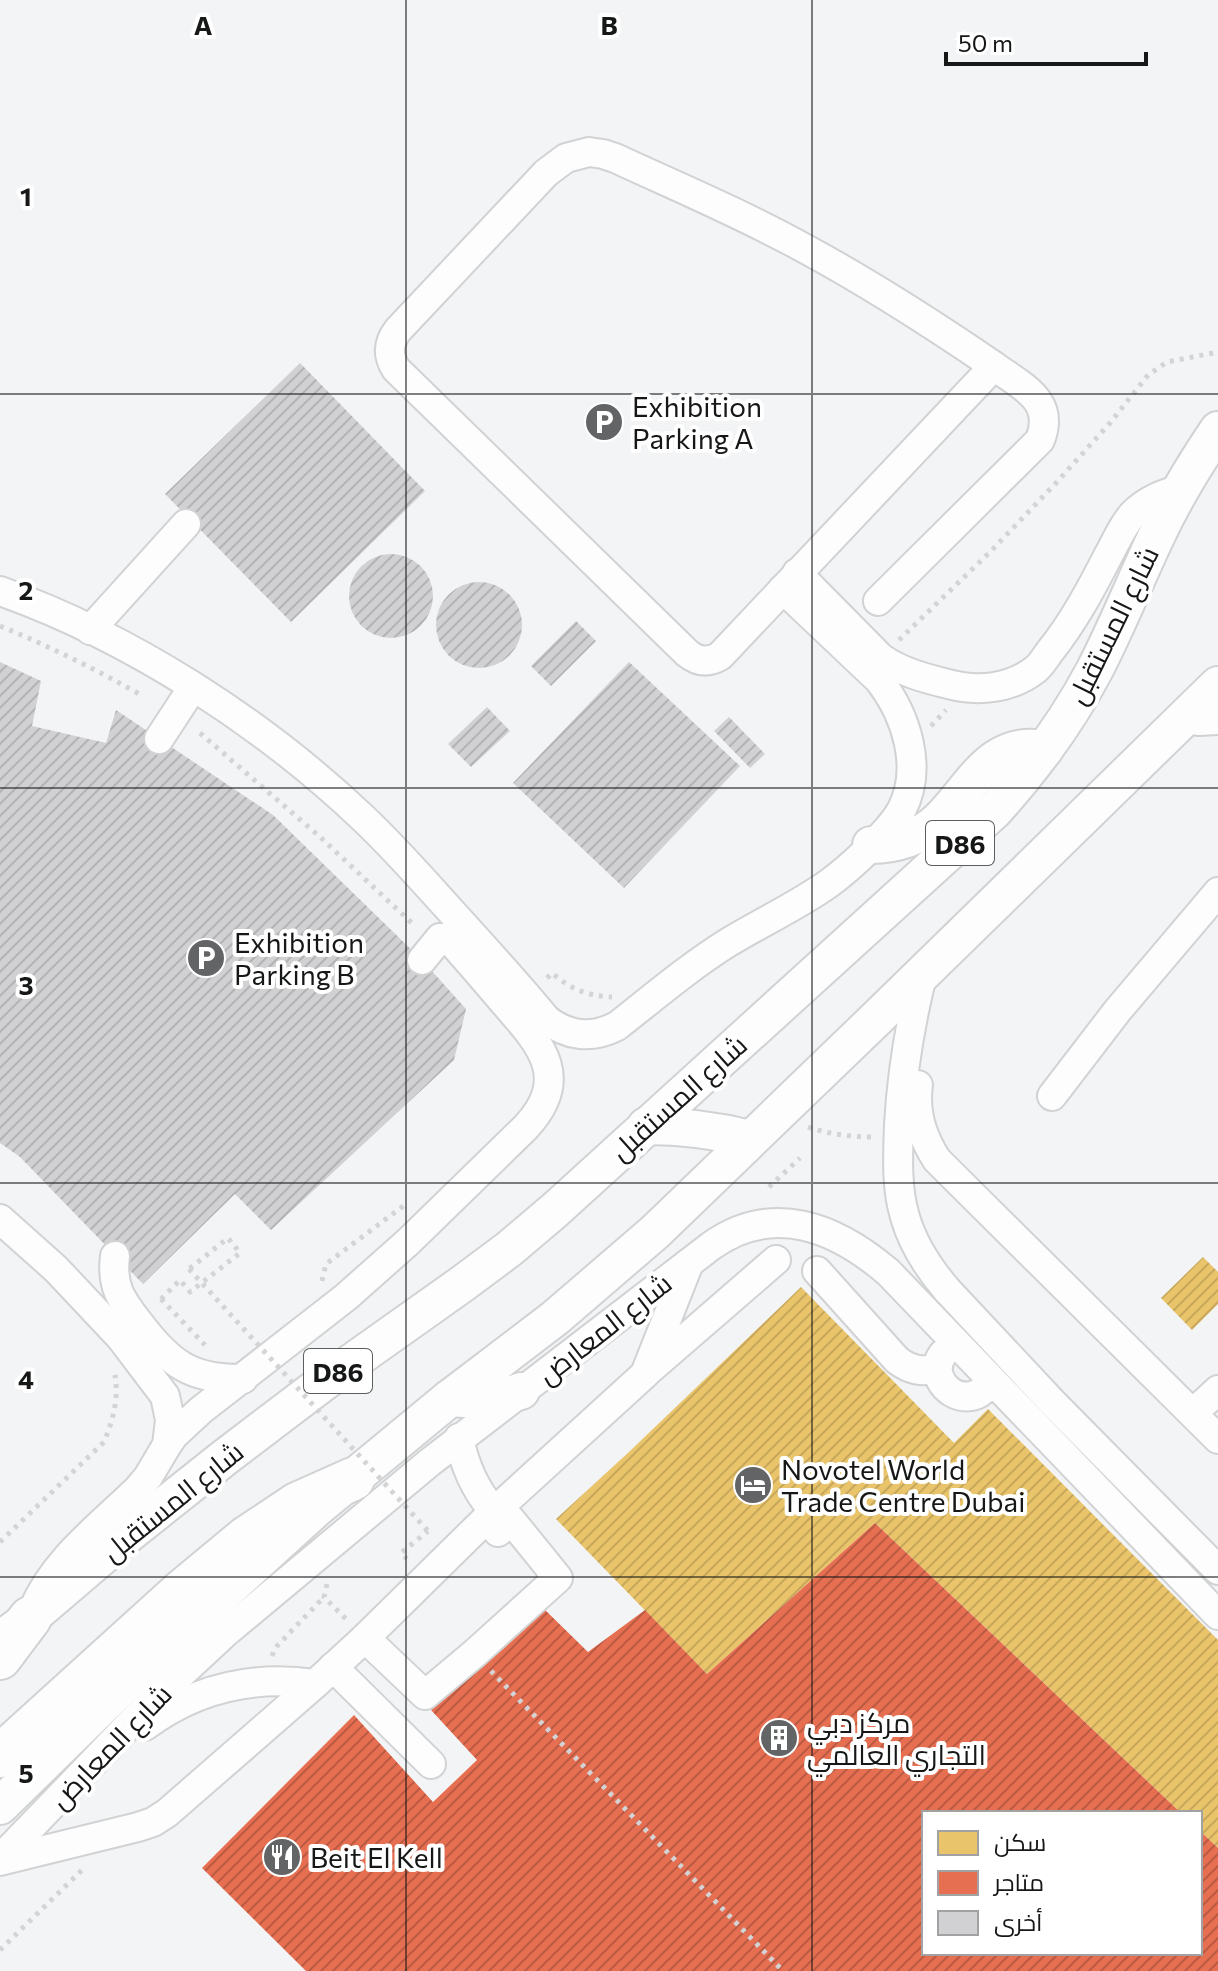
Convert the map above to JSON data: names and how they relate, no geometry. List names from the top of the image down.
{
  "streets": {
    "main road": ["شارع المستقبل", "D86"],
    "street": ["شارع المعارض"]
  },
  "places": {
    "parking": ["Exhibition Parking A", "Exhibition Parking B"],
    "hotel": ["Novotel World Trade Centre Dubai"],
    "building": ["مركز دبي التجاري العالمي"],
    "restaurant": ["Beit El Kell"]
  },
  "legend": ["سكن", "متاجر", "أخرى"],
  "scale_bar": "50 m",
  "grid": {
    "columns": ["A", "B"],
    "rows": [
      "1",
      "2",
      "3",
      "4",
      "5"
    ]
  }
}
